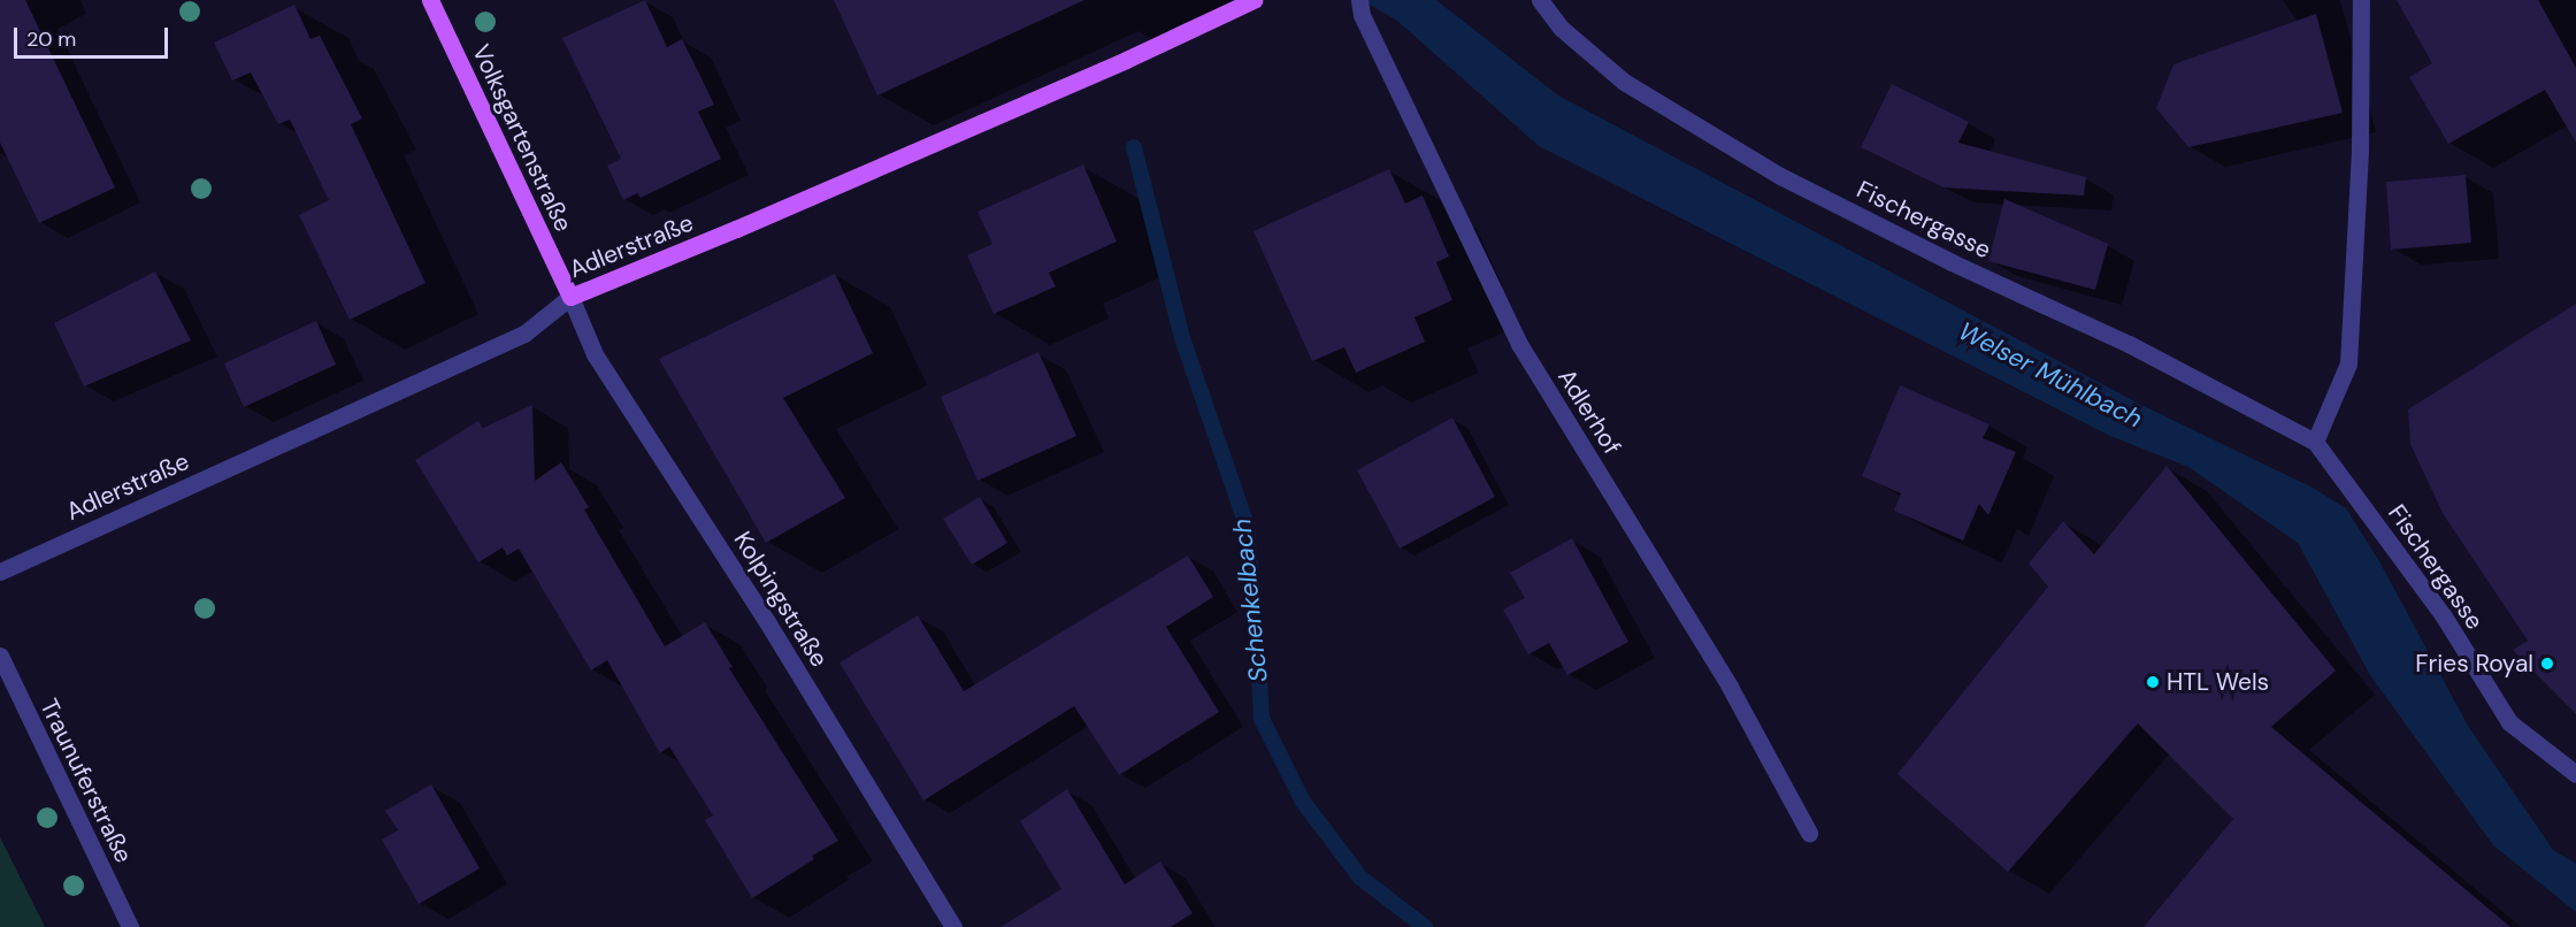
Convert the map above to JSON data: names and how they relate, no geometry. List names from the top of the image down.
{
  "streets": {
    "main road": ["Volksgartenstraße", "Adlerstraße"],
    "street": [
      "Fischergasse",
      "Adlerhof",
      "Kolpingstraße",
      "Traunuferstraße"
    ]
  },
  "crossings": [
    ["Volksgartenstraße", "Adlerstraße"],
    ["Volksgartenstraße", "Kolpingstraße"],
    ["Adlerstraße", "Kolpingstraße"]
  ],
  "water": ["Welser Mühlbach", "Schenkelbach"],
  "places": ["Fries Royal", "HTL Wels"],
  "scale_bar": "20 m"
}
